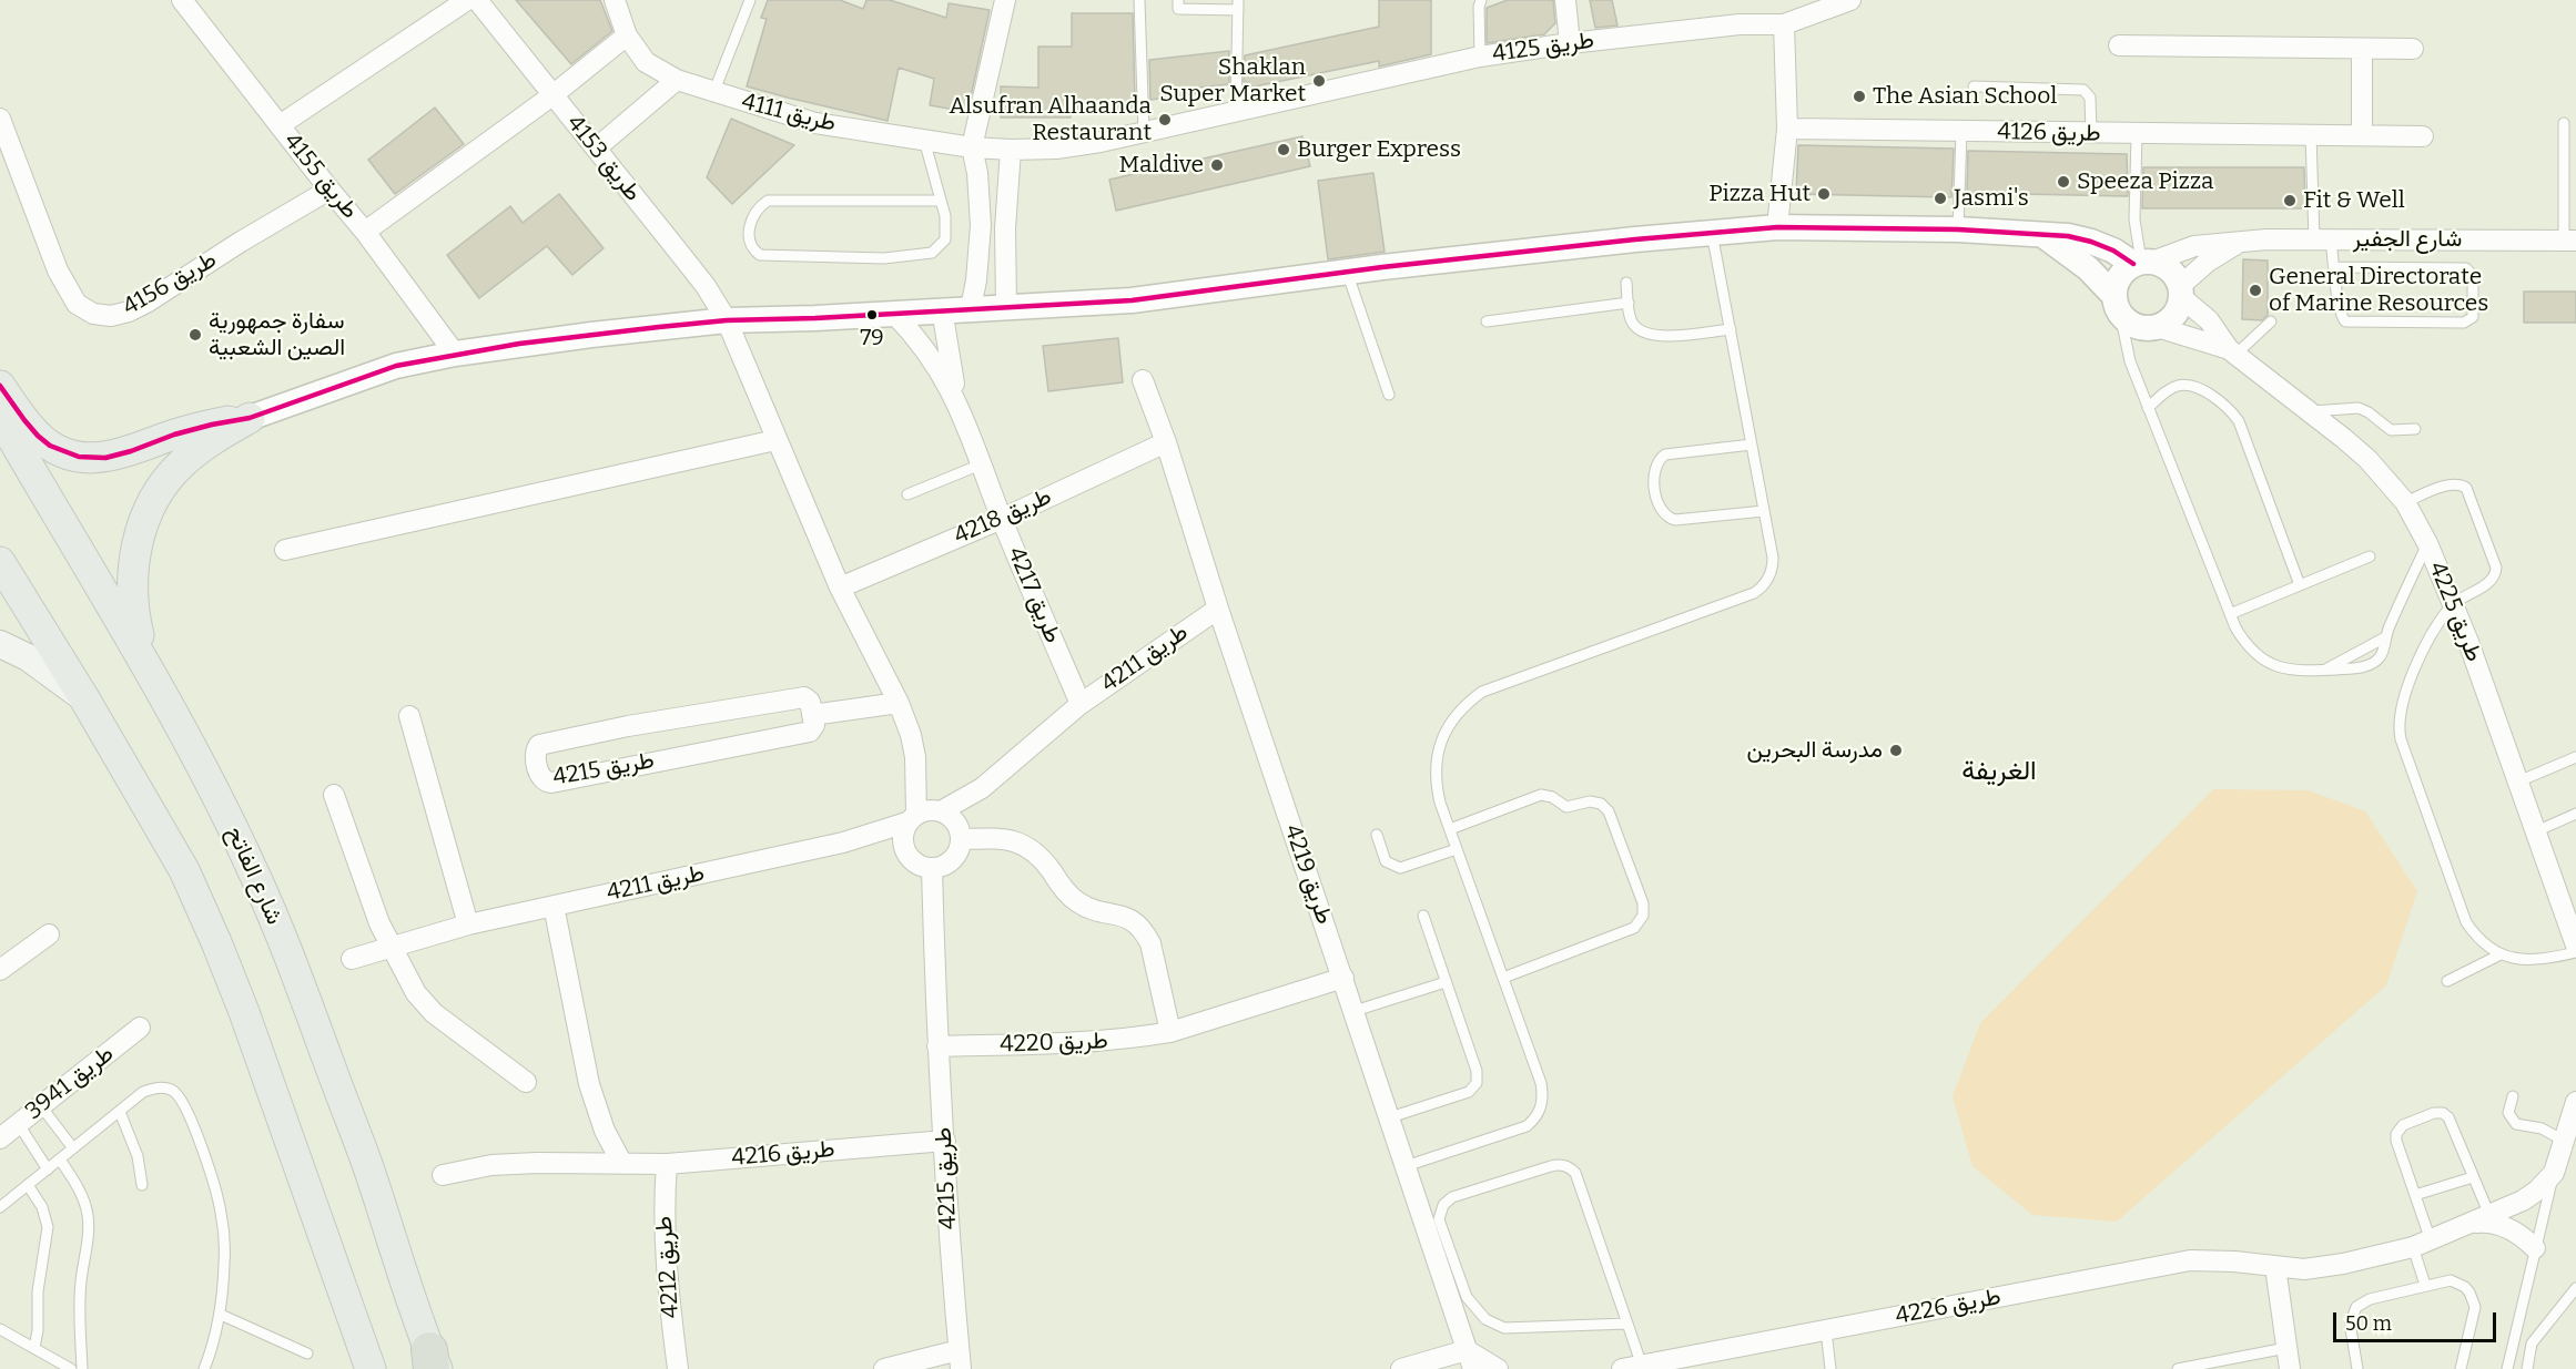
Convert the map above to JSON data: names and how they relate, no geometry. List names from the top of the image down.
{
  "streets": {
    "main road": ["شارع الفاتح"],
    "street": [
      "طريق 4125",
      "طريق 4111",
      "طريق 4126",
      "طريق 4153",
      "طريق 4155",
      "شارع الجفير",
      "طريق 4156",
      "طريق 4218",
      "طريق 4217",
      "طريق 4225",
      "طريق 4211",
      "طريق 4215",
      "طريق 4219",
      "طريق 4220",
      "طريق 3941",
      "طريق 4216",
      "طريق 4212",
      "طريق 4226"
    ]
  },
  "crossings": [
    ["طريق 4125", "طريق 4111"],
    ["طريق 4155", "طريق 4156"],
    ["شارع الجفير", "طريق 4225"],
    ["طريق 4218", "طريق 4217"],
    ["طريق 4218", "طريق 4219"],
    ["طريق 4217", "طريق 4211"],
    ["طريق 4211", "طريق 4215"],
    ["طريق 4211", "طريق 4219"],
    ["طريق 4215", "طريق 4220"],
    ["طريق 4215", "طريق 4216"],
    ["طريق 4219", "طريق 4220"],
    ["طريق 4216", "طريق 4212"]
  ],
  "districts": ["الغريفة"],
  "places": [
    "Shaklan Super Market",
    "The Asian School",
    "Alsufran Alhaanda Restaurant",
    "Burger Express",
    "Maldive",
    "Speeza Pizza",
    "Pizza Hut",
    "Jasmi's",
    "Fit & Well",
    "General Directorate of Marine Resources",
    "79",
    "سفارة جمهورية الصين الشعبية",
    "مدرسة البحرين"
  ],
  "scale_bar": "50 m"
}
